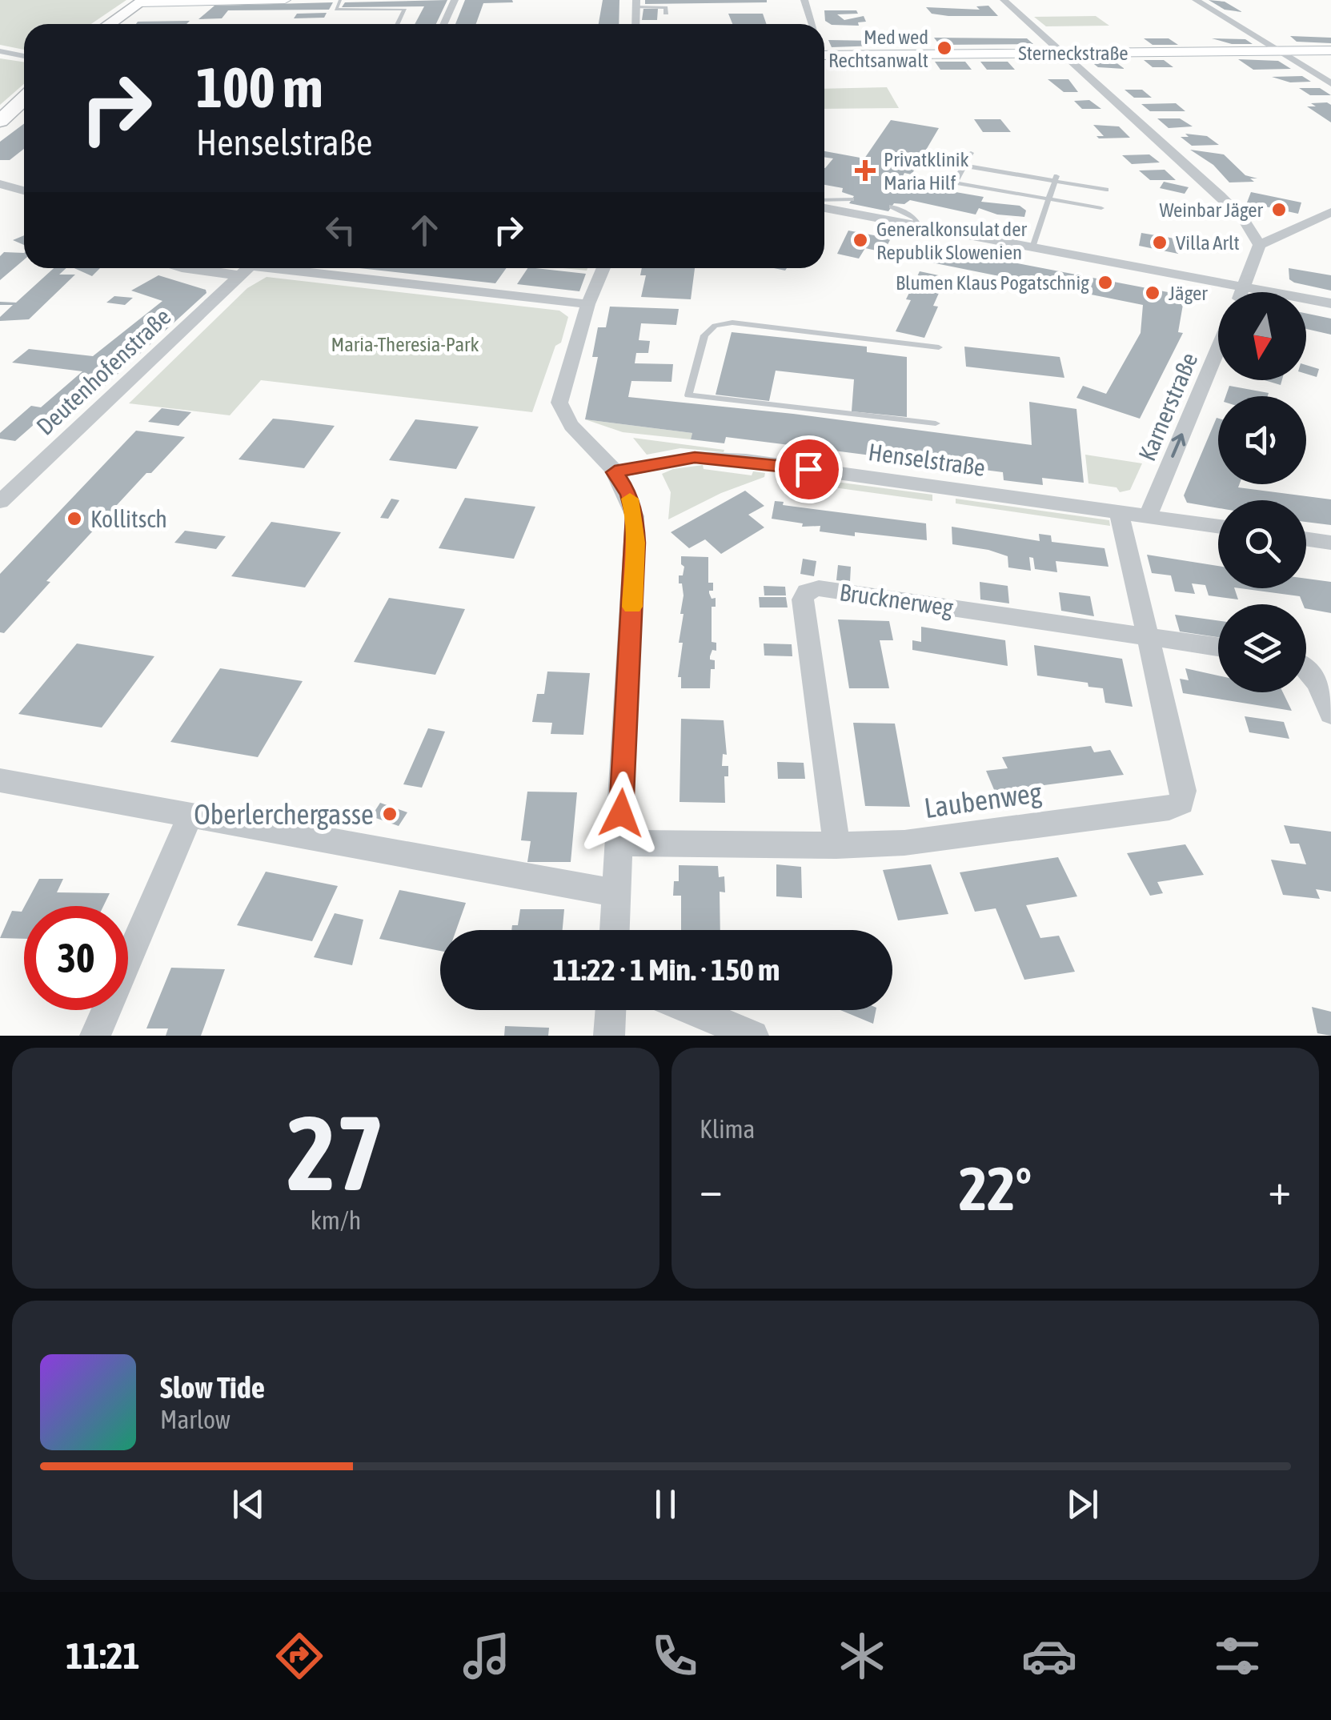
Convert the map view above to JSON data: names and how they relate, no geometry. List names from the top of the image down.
{
  "streets": {
    "street": [
      "Sterneckstraße",
      "Deutenhofenstraße",
      "Karnerstraße",
      "Henselstraße",
      "Brucknerweg",
      "Laubenweg"
    ]
  },
  "crossings": [
    ["Karnerstraße", "Henselstraße"],
    ["Henselstraße", "Laubenweg"],
    ["Brucknerweg", "Laubenweg"]
  ],
  "one_way": ["Karnerstraße"],
  "parks": ["Maria-Theresia-Park"],
  "places": {
    "other": [
      "Med wed Rechtsanwalt",
      "Weinbar Jäger",
      "Generalkonsulat der Republik Slowenien",
      "Villa Arlt",
      "Blumen Klaus Pogatschnig",
      "Jäger",
      "Kollitsch",
      "Oberlerchergasse"
    ],
    "health": ["Privatklinik Maria Hilf"]
  },
  "north": "bottom",
  "page": {
    "turn": ["100 m", "Henselstraße"],
    "limit": "30",
    "trip": "11:22 · 1 Min. · 150 m",
    "tile": [
      ["27", "km/h"],
      "Klima"
    ],
    "heat": ["−", "22°", "+"],
    "song": ["Slow Tide", "Marlow"],
    "tabs": "11:21"
  }
}
